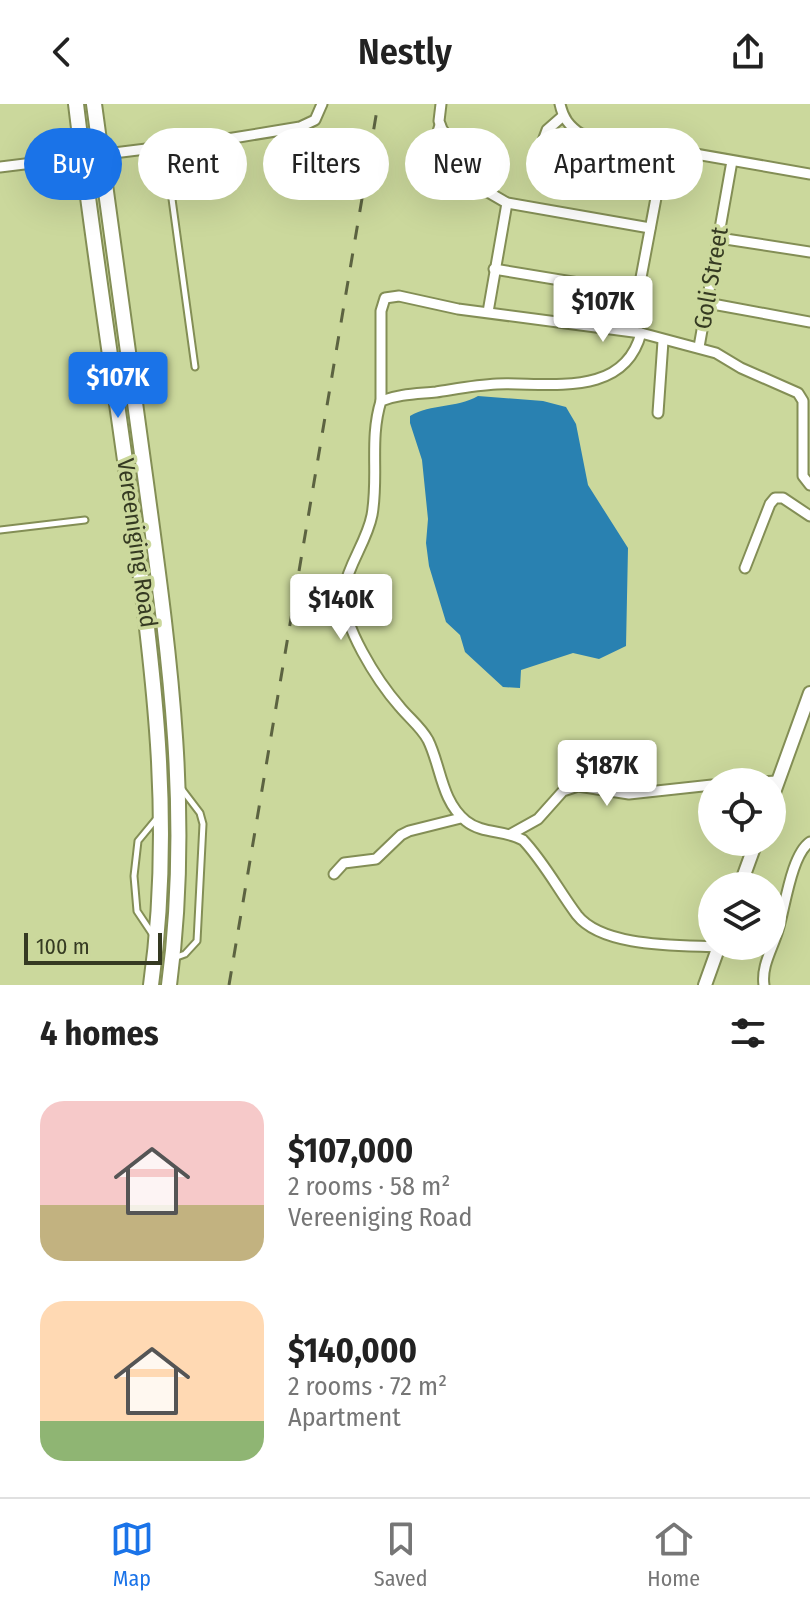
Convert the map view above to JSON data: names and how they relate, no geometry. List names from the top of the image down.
{
  "streets": {
    "main road": ["Vereeniging Road"],
    "street": ["Goli Street"]
  },
  "scale_bar": "100 m",
  "page": {
    "header": "Nestly",
    "chip": [
      "Buy",
      "Rent",
      "Filters",
      "New",
      "Apartment"
    ],
    "price": [
      "$107K",
      "$107K",
      "$140K",
      "$187K"
    ],
    "scale": "100 m",
    "heading": "4 homes",
    "list": [
      {
        "name": "$107,000",
        "note": "2 rooms · 58 m² · Vereeniging Road"
      },
      {
        "name": "$140,000",
        "note": "2 rooms · 72 m² · Apartment"
      }
    ],
    "tabs": ["Map", "Saved", "Home"]
  }
}
